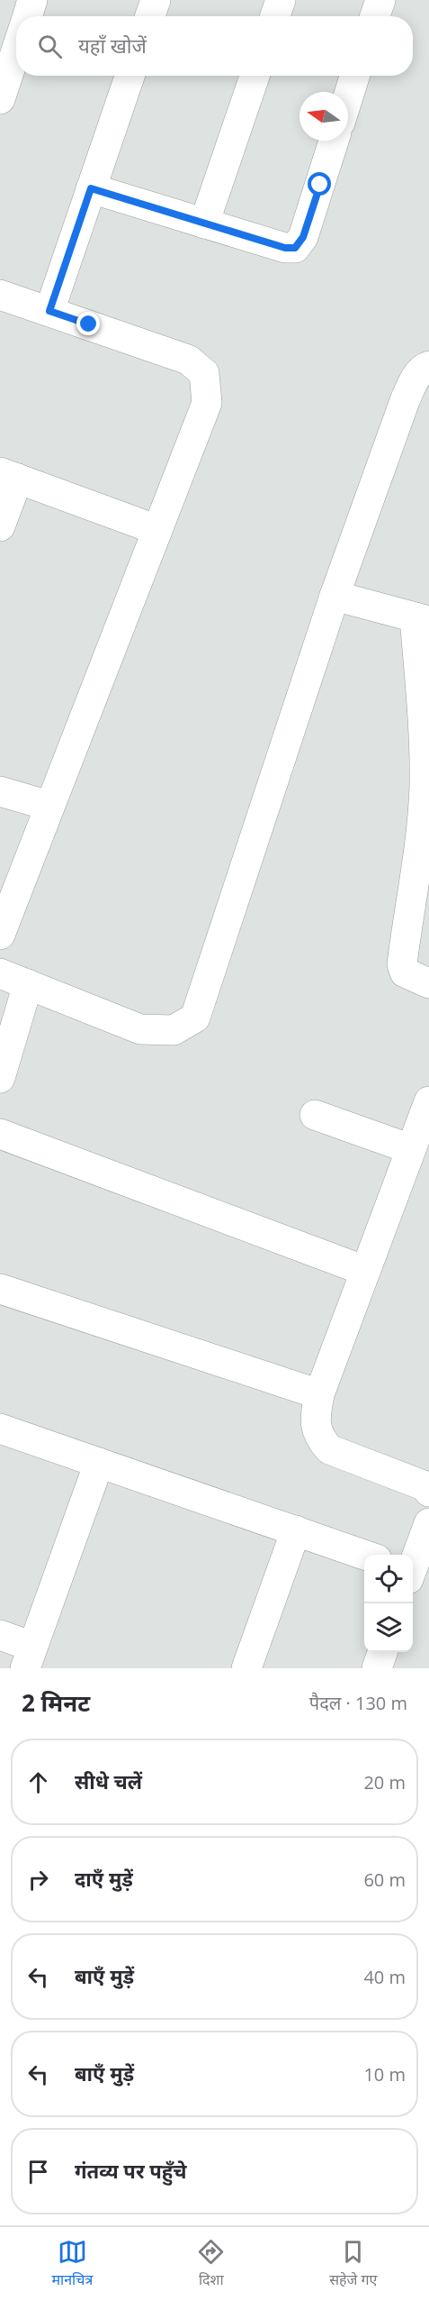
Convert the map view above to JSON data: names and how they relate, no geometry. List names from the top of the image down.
{
  "north": "left",
  "page": {
    "search": "यहाँ खोजें",
    "heading": ["2 मिनट", "पैदल · 130 m"],
    "list": [
      ["सीधे चलें", "20 m"],
      ["दाएँ मुड़ें", "60 m"],
      ["बाएँ मुड़ें", "40 m"],
      ["बाएँ मुड़ें", "10 m"],
      "गंतव्य पर पहुँचे"
    ],
    "nav": ["मानचित्र", "दिशा", "सहेजे गए"]
  }
}
